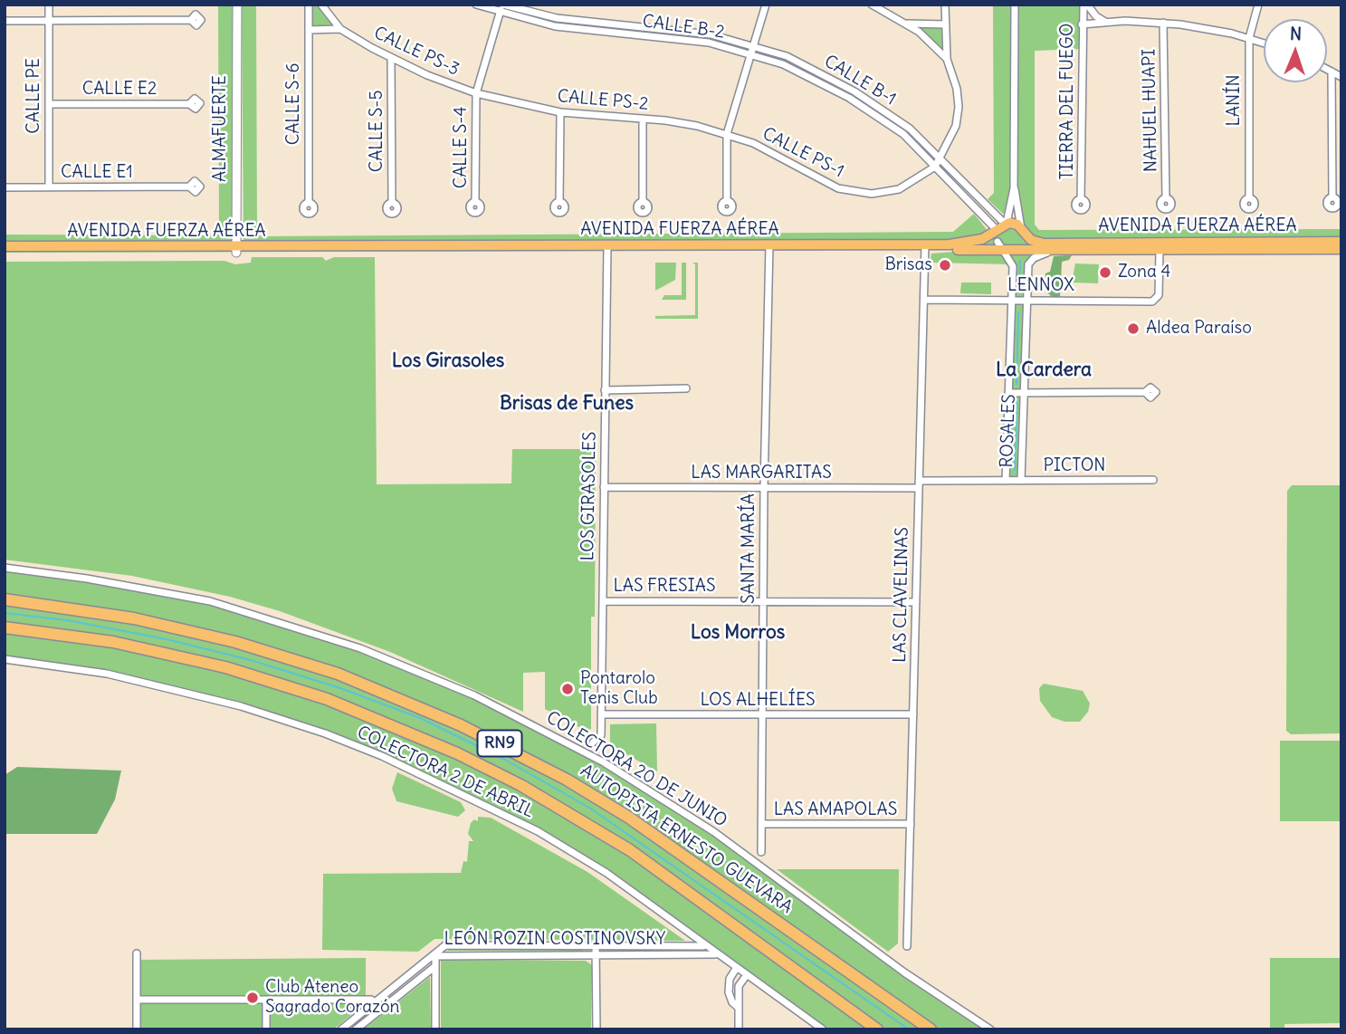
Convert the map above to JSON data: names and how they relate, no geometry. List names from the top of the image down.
{
  "streets": {
    "highway": ["RN9", "AUTOPISTA ERNESTO GUEVARA"],
    "main road": ["AVENIDA FUERZA AÉREA"],
    "street": [
      "CALLE B-2",
      "CALLE PS-3",
      "CALLE B-1",
      "CALLE E2",
      "CALLE PE",
      "CALLE PS-2",
      "LANÍN",
      "TIERRA DEL FUEGO",
      "CALLE S-6",
      "NAHUEL HUAPI",
      "ALMAFUERTE",
      "CALLE S-5",
      "CALLE S-4",
      "CALLE PS-1",
      "CALLE E1",
      "LENNOX",
      "ROSALES",
      "PICTON",
      "LAS MARGARITAS",
      "LOS GIRASOLES",
      "SANTA MARÍA",
      "LAS FRESIAS",
      "LAS CLAVELINAS",
      "LOS ALHELÍES",
      "COLECTORA 20 DE JUNIO",
      "COLECTORA 2 DE ABRIL",
      "LAS AMAPOLAS",
      "LEÓN ROZIN COSTINOVSKY"
    ]
  },
  "crossings": [
    ["CALLE B-2", "CALLE B-1"],
    ["CALLE B-2", "CALLE S-4"],
    ["CALLE PS-3", "CALLE PS-2"],
    ["CALLE PS-3", "CALLE S-5"],
    ["CALLE PS-3", "CALLE S-4"],
    ["CALLE B-1", "CALLE PS-1"],
    ["CALLE B-1", "AVENIDA FUERZA AÉREA"],
    ["CALLE B-1", "ROSALES"],
    ["CALLE E2", "CALLE PE"],
    ["CALLE PE", "CALLE E1"],
    ["CALLE PS-2", "CALLE S-4"],
    ["CALLE PS-2", "CALLE PS-1"],
    ["ALMAFUERTE", "AVENIDA FUERZA AÉREA"],
    ["AVENIDA FUERZA AÉREA", "LENNOX"],
    ["AVENIDA FUERZA AÉREA", "ROSALES"],
    ["AVENIDA FUERZA AÉREA", "LOS GIRASOLES"],
    ["AVENIDA FUERZA AÉREA", "SANTA MARÍA"],
    ["AVENIDA FUERZA AÉREA", "LAS CLAVELINAS"],
    ["LENNOX", "ROSALES"],
    ["LENNOX", "LAS CLAVELINAS"],
    ["ROSALES", "PICTON"],
    ["PICTON", "LAS MARGARITAS"],
    ["PICTON", "LAS CLAVELINAS"],
    ["LAS MARGARITAS", "LOS GIRASOLES"],
    ["LAS MARGARITAS", "SANTA MARÍA"],
    ["LAS MARGARITAS", "LAS CLAVELINAS"],
    ["LOS GIRASOLES", "LAS FRESIAS"],
    ["LOS GIRASOLES", "LOS ALHELÍES"],
    ["SANTA MARÍA", "LAS FRESIAS"],
    ["SANTA MARÍA", "LOS ALHELÍES"],
    ["SANTA MARÍA", "LAS AMAPOLAS"],
    ["LAS FRESIAS", "LAS CLAVELINAS"],
    ["LAS CLAVELINAS", "LOS ALHELÍES"],
    ["LAS CLAVELINAS", "LAS AMAPOLAS"],
    ["COLECTORA 2 DE ABRIL", "LEÓN ROZIN COSTINOVSKY"]
  ],
  "districts": [
    "Los Girasoles",
    "La Cardera",
    "Brisas de Funes",
    "Los Morros"
  ],
  "places": [
    "Brisas",
    "Zona 4",
    "Aldea Paraíso",
    "Pontarolo Tenis Club",
    "Club Ateneo Sagrado Corazón"
  ],
  "north": "top"
}
